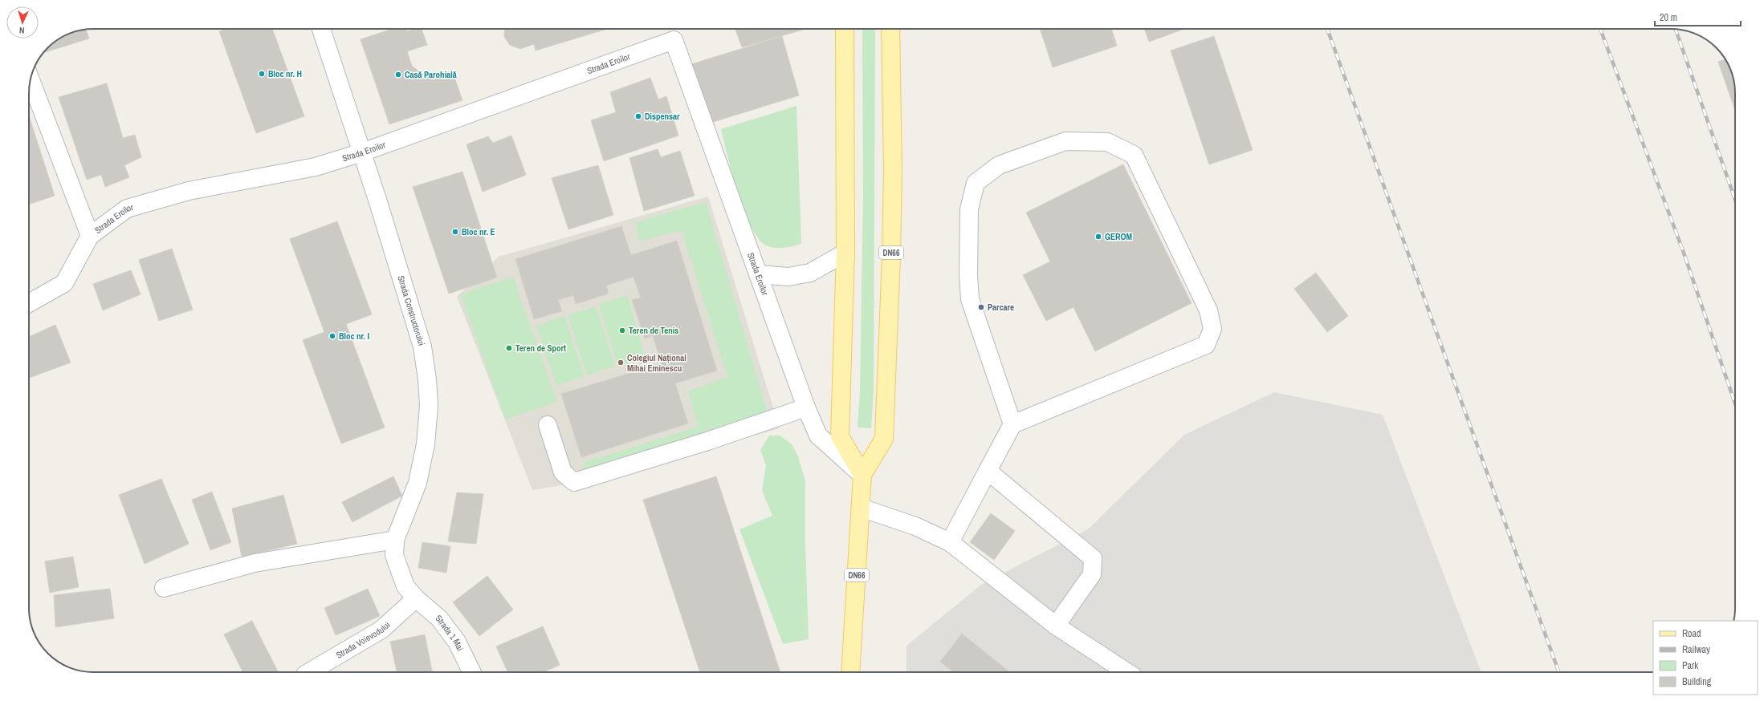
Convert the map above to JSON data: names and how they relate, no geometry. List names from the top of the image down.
{
  "streets": {
    "main road": ["DN66"],
    "street": [
      "Strada Eroilor",
      "Strada Constructorului",
      "Strada 1 Mai",
      "Strada Voievodului"
    ]
  },
  "crossings": [
    ["Strada Eroilor", "DN66"],
    ["Strada Eroilor", "Strada Constructorului"],
    ["Strada Constructorului", "Strada 1 Mai"],
    ["Strada Constructorului", "Strada Voievodului"],
    ["Strada 1 Mai", "Strada Voievodului"]
  ],
  "places": [
    "Bloc nr. H",
    "Casă Parohială",
    "Dispensar",
    "Bloc nr. E",
    "GEROM",
    "Parcare",
    "Teren de Tenis",
    "Bloc nr. I",
    "Teren de Sport",
    "Colegiul Național Mihai Eminescu"
  ],
  "legend": [
    "Road",
    "Railway",
    "Park",
    "Building"
  ],
  "scale_bar": "20 m",
  "north": "bottom"
}
